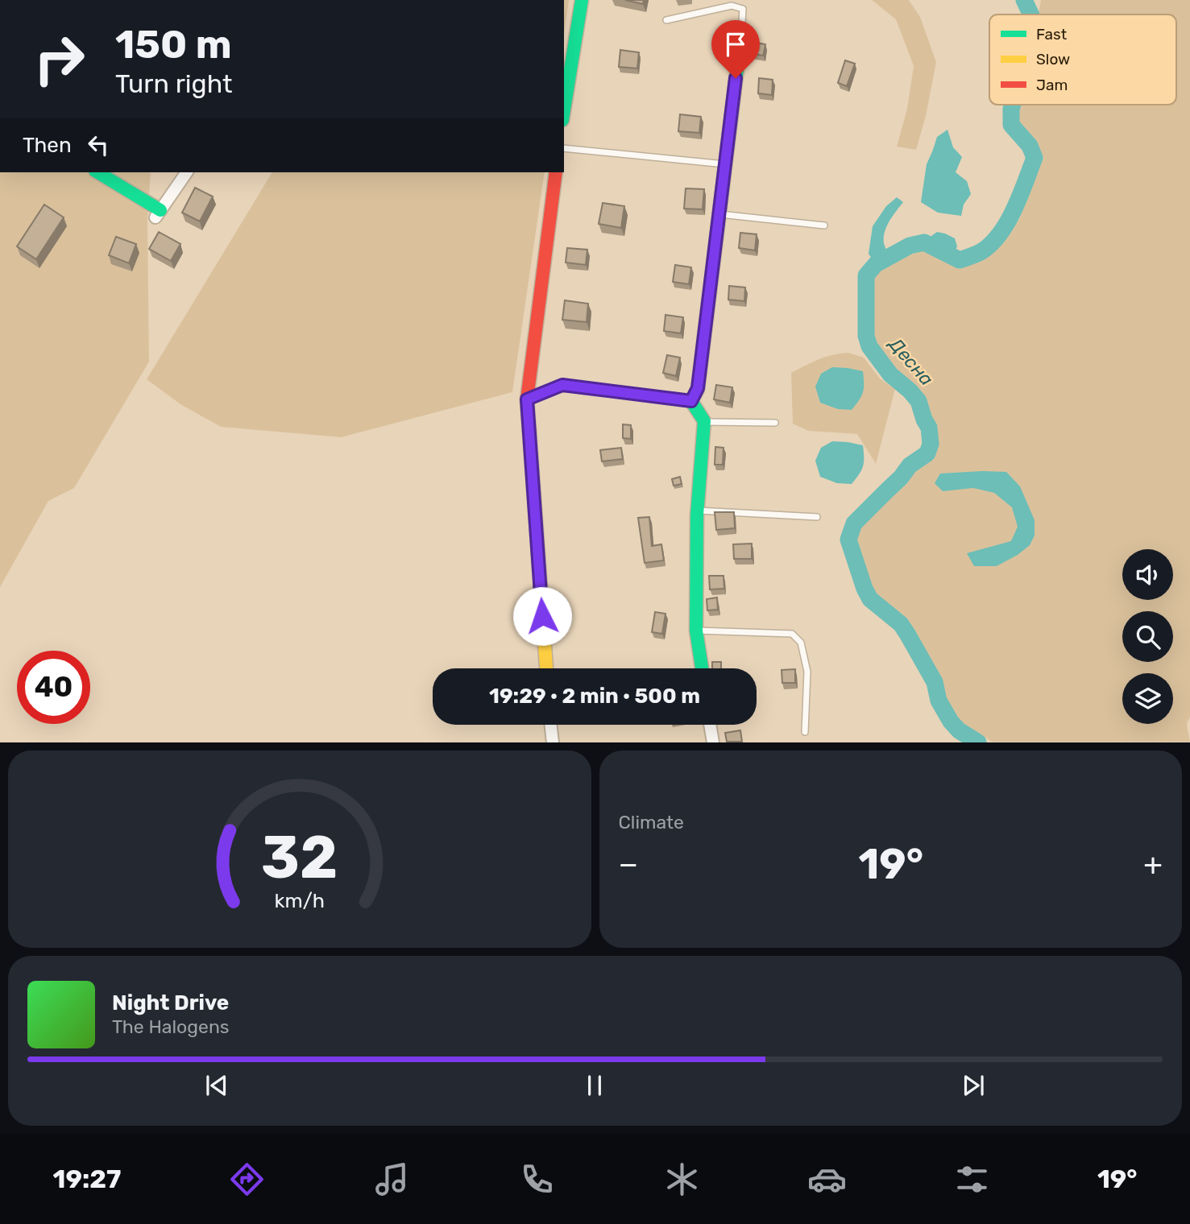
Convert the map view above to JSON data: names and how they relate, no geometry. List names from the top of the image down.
{
  "water": ["Десна"],
  "legend": ["Fast", "Slow", "Jam"],
  "page": {
    "turn": ["150 m", "Turn right"],
    "then": "Then",
    "limit": "40",
    "trip": "19:29 · 2 min · 500 m",
    "tile": "Climate",
    "heat": ["−", "19°", "+"],
    "song": ["Night Drive", "The Halogens"],
    "tabs": ["19:27", "19°"],
    "gauge": ["32", "km/h"]
  }
}
